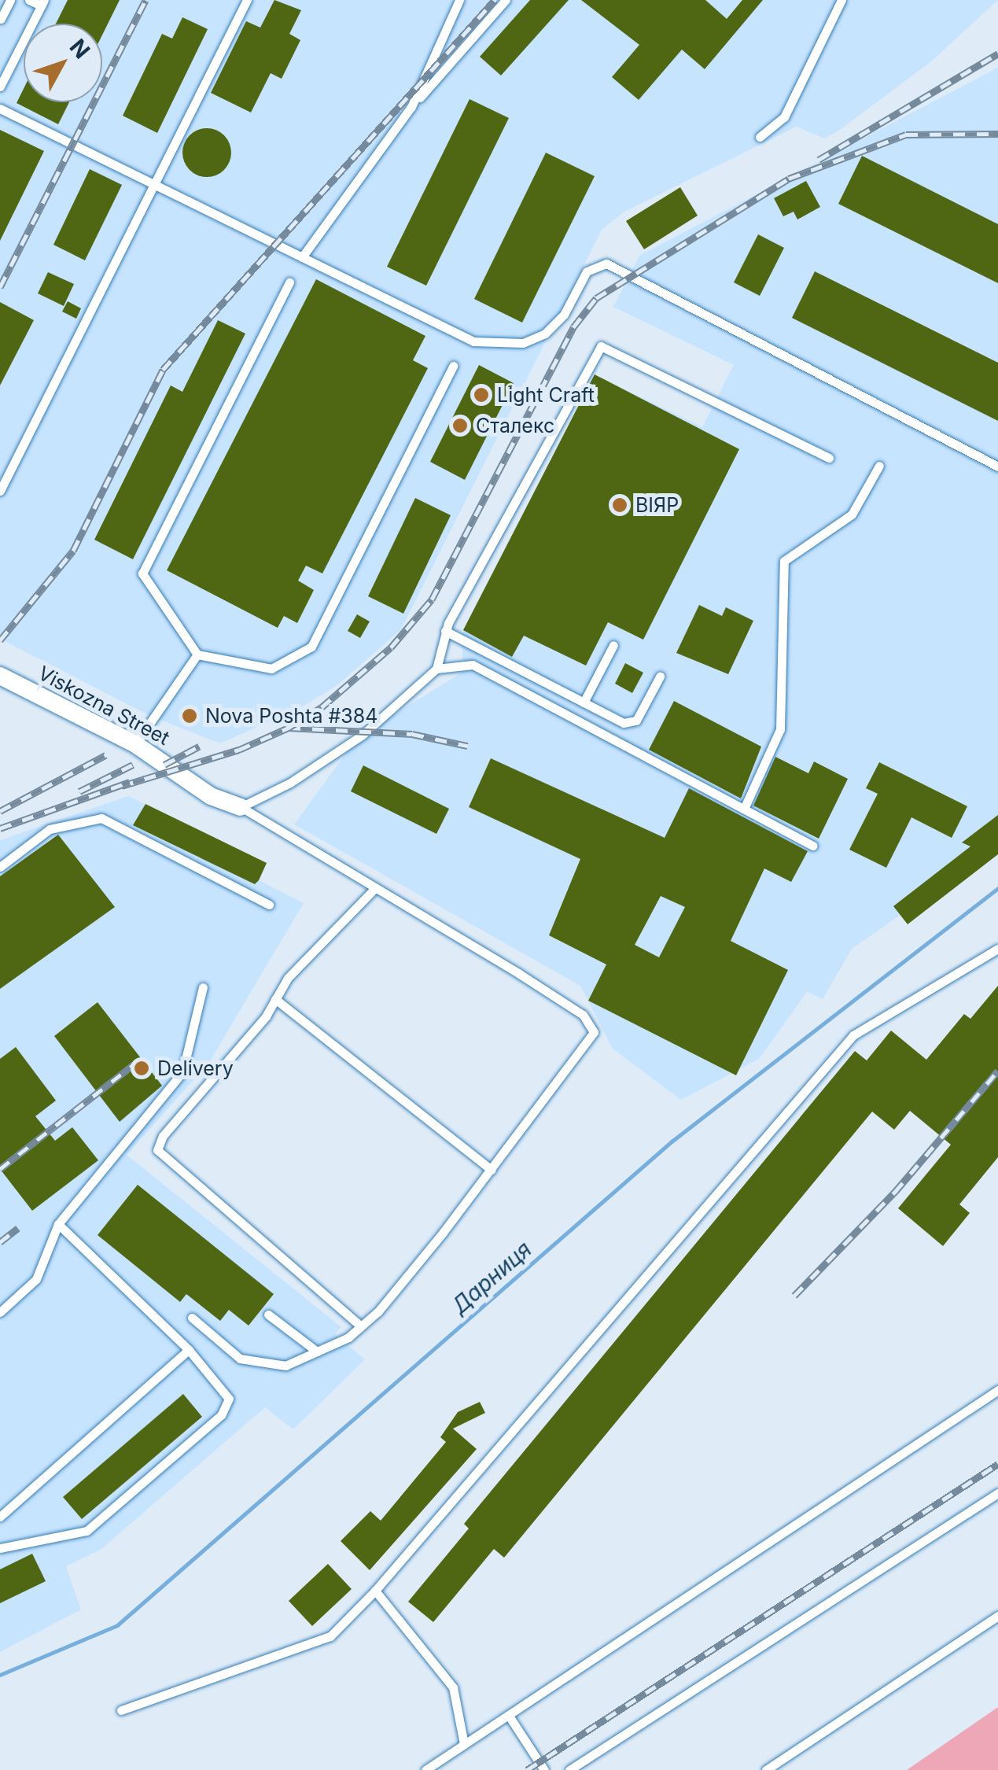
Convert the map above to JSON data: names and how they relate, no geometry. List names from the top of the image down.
{
  "streets": {
    "street": ["Viskozna Street"]
  },
  "water": ["Дарниця"],
  "places": [
    "Light Craft",
    "Сталекс",
    "ВІЯР",
    "Nova Poshta #384",
    "Delivery"
  ],
  "north": "top right"
}
